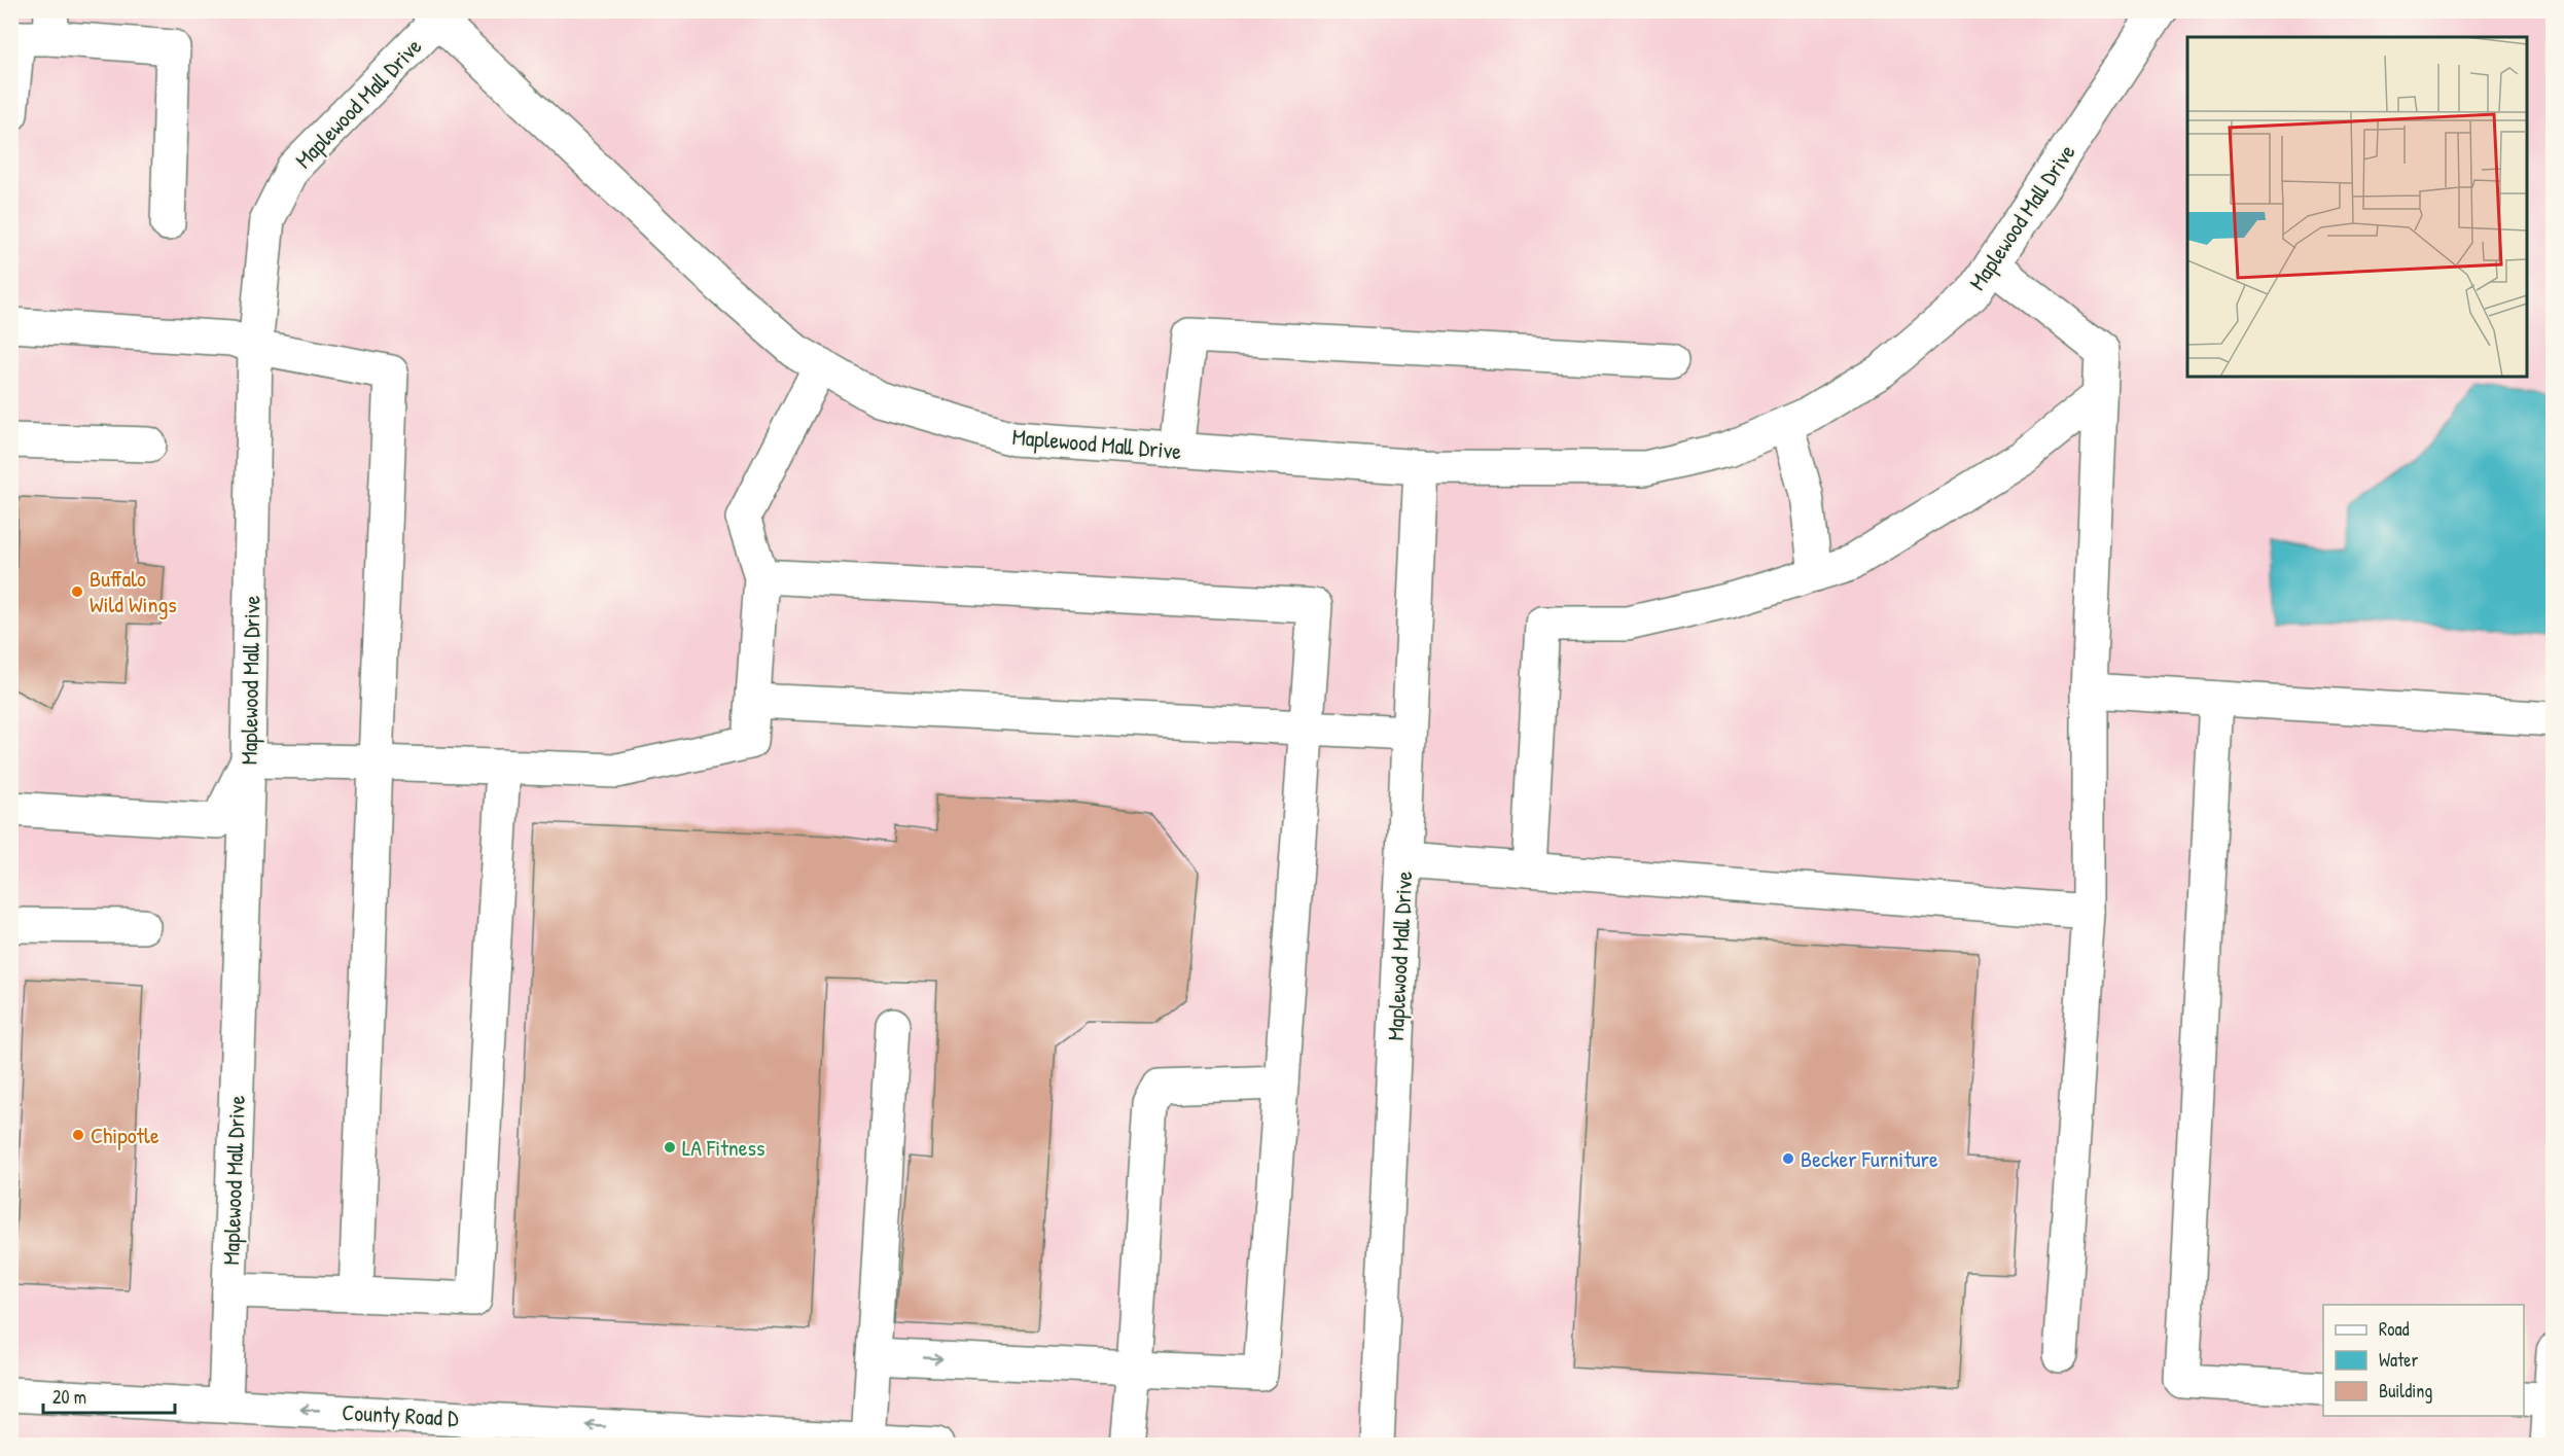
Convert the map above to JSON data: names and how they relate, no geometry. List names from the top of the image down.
{
  "streets": {
    "street": ["Maplewood Mall Drive", "County Road D"]
  },
  "crossings": [
    ["Maplewood Mall Drive", "County Road D"]
  ],
  "one_way": ["County Road D"],
  "places": [
    "Buffalo Wild Wings",
    "Chipotle",
    "LA Fitness",
    "Becker Furniture"
  ],
  "legend": ["Road", "Water", "Building"],
  "scale_bar": "20 m"
}
